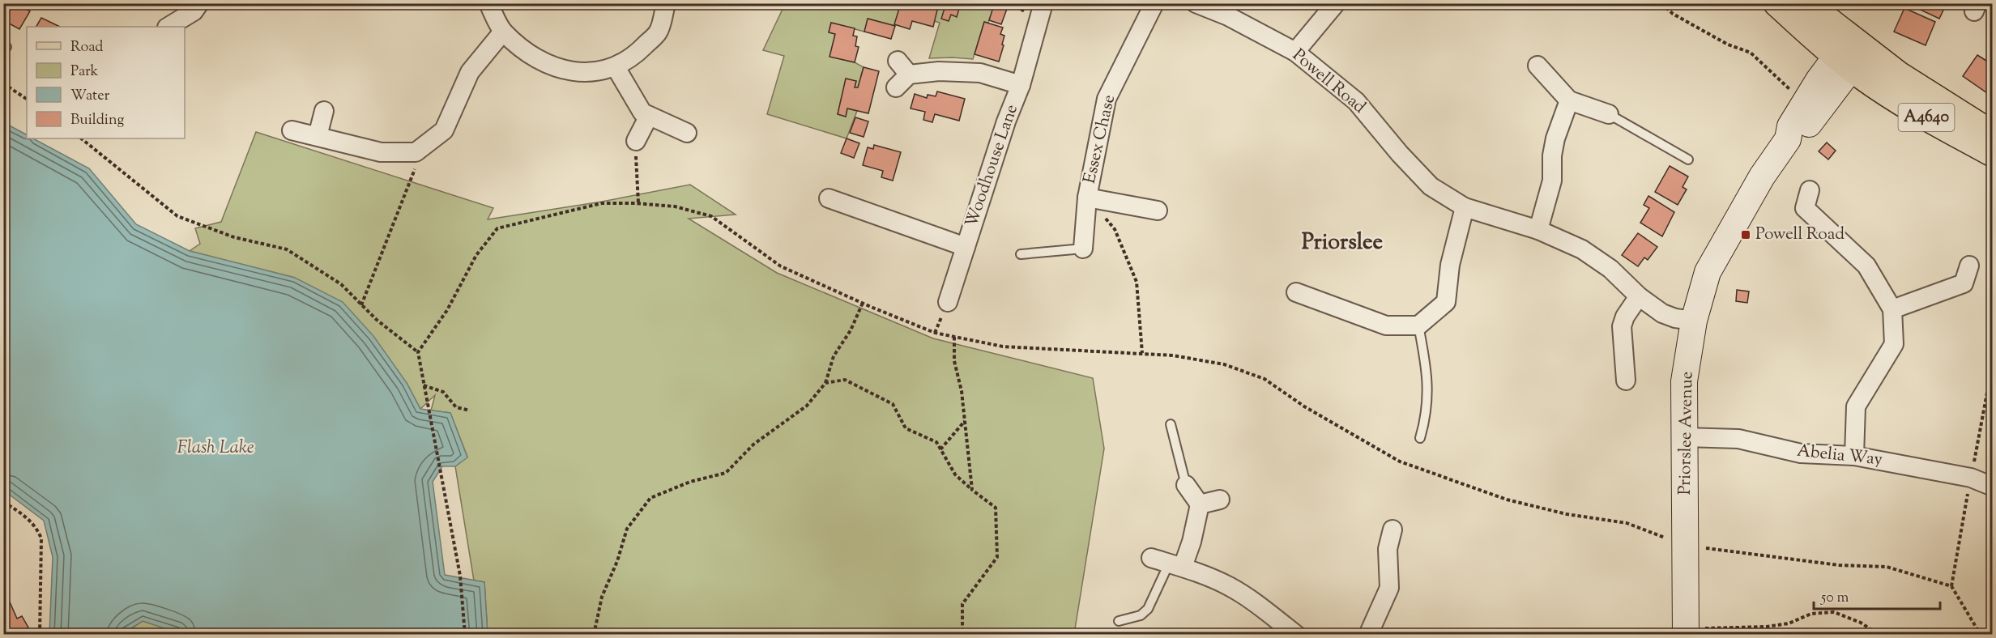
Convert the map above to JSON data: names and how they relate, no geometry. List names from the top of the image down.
{
  "streets": {
    "main road": ["A4640"],
    "street": [
      "Powell Road",
      "Essex Chase",
      "Woodhouse Lane",
      "Priorslee Avenue",
      "Abelia Way"
    ]
  },
  "crossings": [
    ["Powell Road", "Priorslee Avenue"],
    ["A4640", "Priorslee Avenue"],
    ["Priorslee Avenue", "Abelia Way"]
  ],
  "districts": ["Priorslee"],
  "water": ["Flash Lake"],
  "places": {
    "transit": ["Powell Road"]
  },
  "legend": [
    "Road",
    "Park",
    "Water",
    "Building"
  ],
  "scale_bar": "50 m"
}
